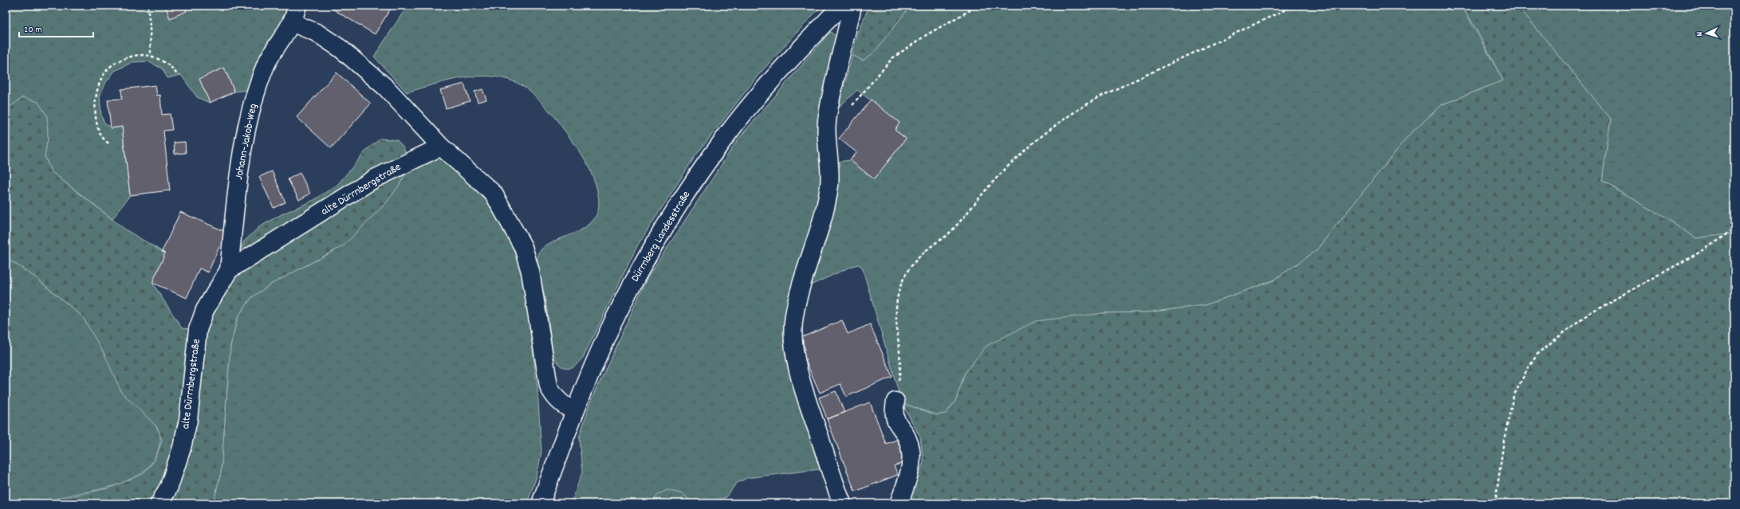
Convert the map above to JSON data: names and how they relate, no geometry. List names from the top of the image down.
{
  "streets": {
    "street": ["Johann-Jakob-Weg", "alte Dürrnbergstraße", "Dürrnberg Landesstraße"]
  },
  "crossings": [
    ["Johann-Jakob-Weg", "alte Dürrnbergstraße"]
  ],
  "scale_bar": "20 m",
  "north": "left"
}
